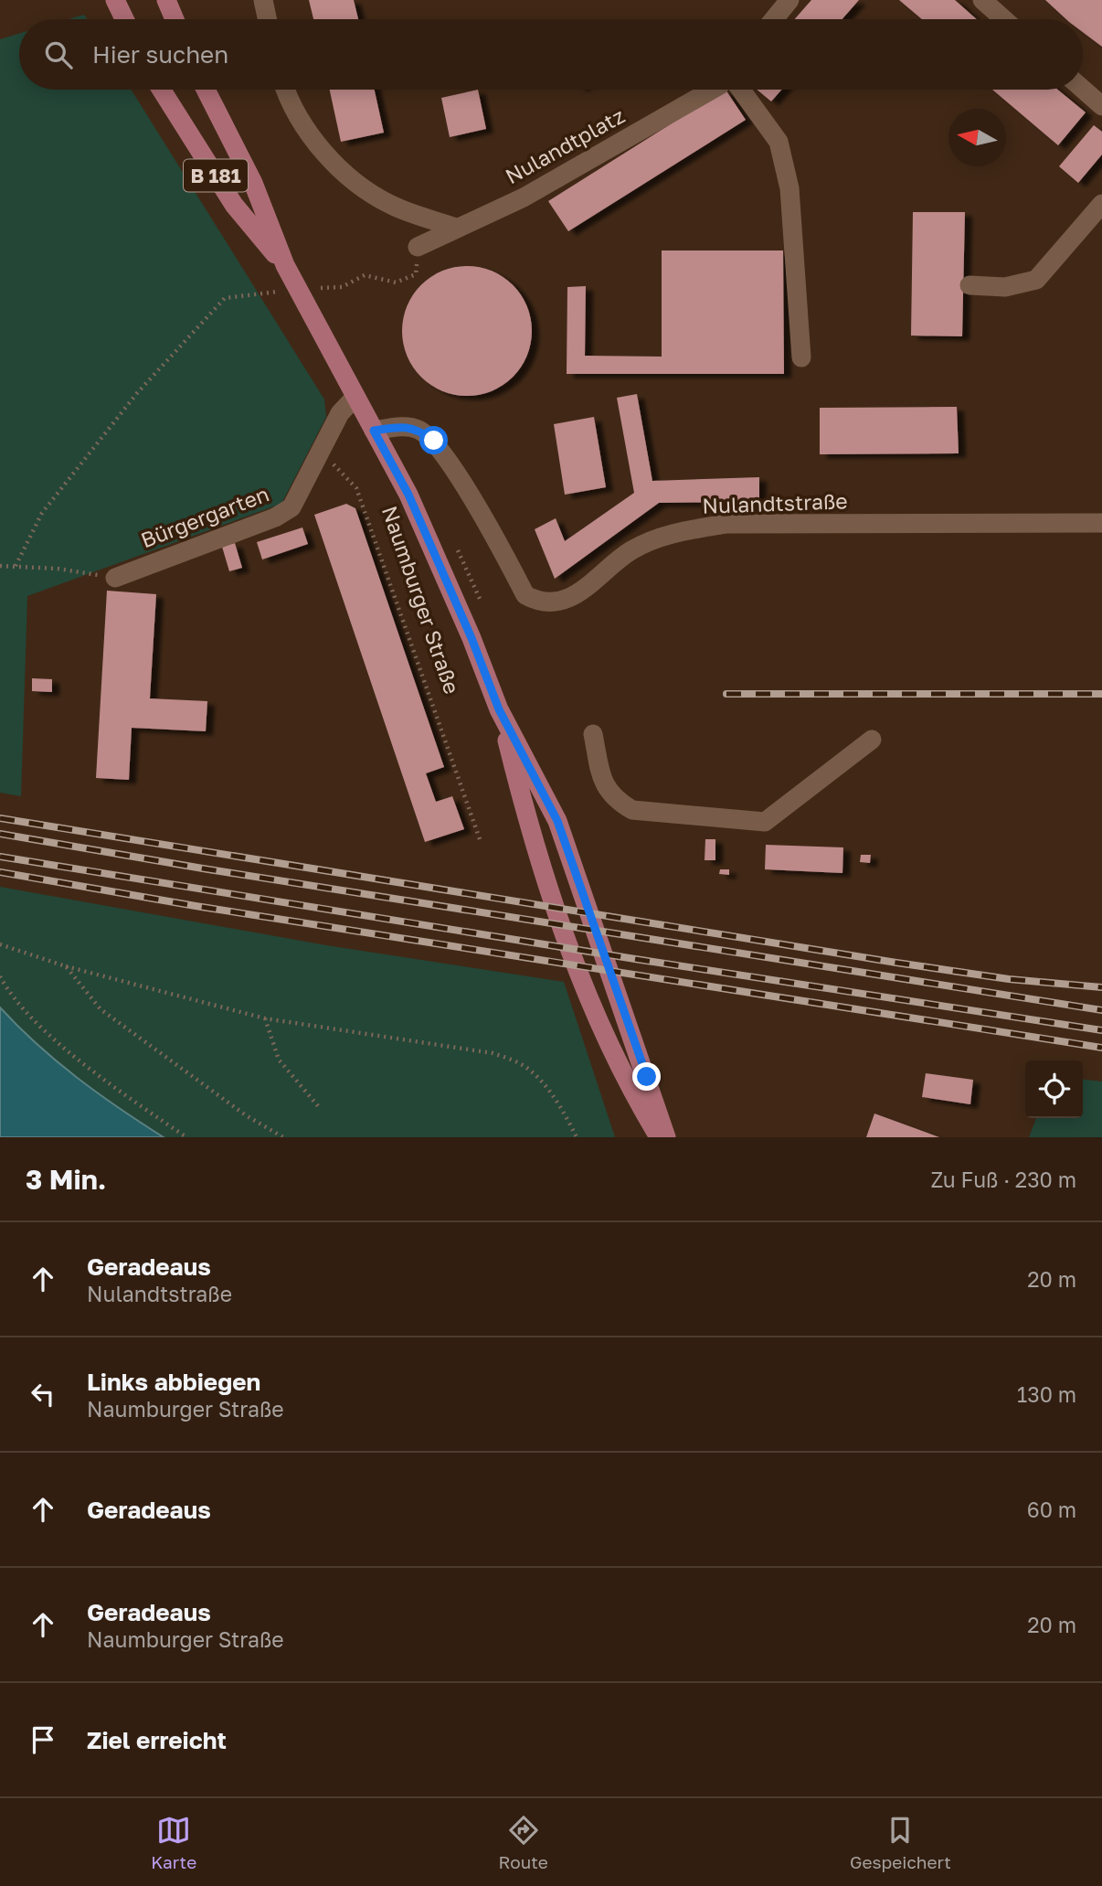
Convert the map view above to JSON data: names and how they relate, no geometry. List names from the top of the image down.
{
  "streets": {
    "main road": ["B 181", "Naumburger Straße"],
    "street": ["Nulandtplatz", "Nulandtstraße", "Bürgergarten"]
  },
  "crossings": [
    ["Nulandtstraße", "Naumburger Straße"],
    ["Bürgergarten", "Naumburger Straße"]
  ],
  "north": "left",
  "page": {
    "search": "Hier suchen",
    "heading": ["3 Min.", "Zu Fuß · 230 m"],
    "list": [
      ["Geradeaus", "Nulandtstraße", "20 m"],
      ["Links abbiegen", "Naumburger Straße", "130 m"],
      ["Geradeaus", "60 m"],
      ["Geradeaus", "Naumburger Straße", "20 m"],
      "Ziel erreicht"
    ],
    "nav": ["Karte", "Route", "Gespeichert"]
  }
}
